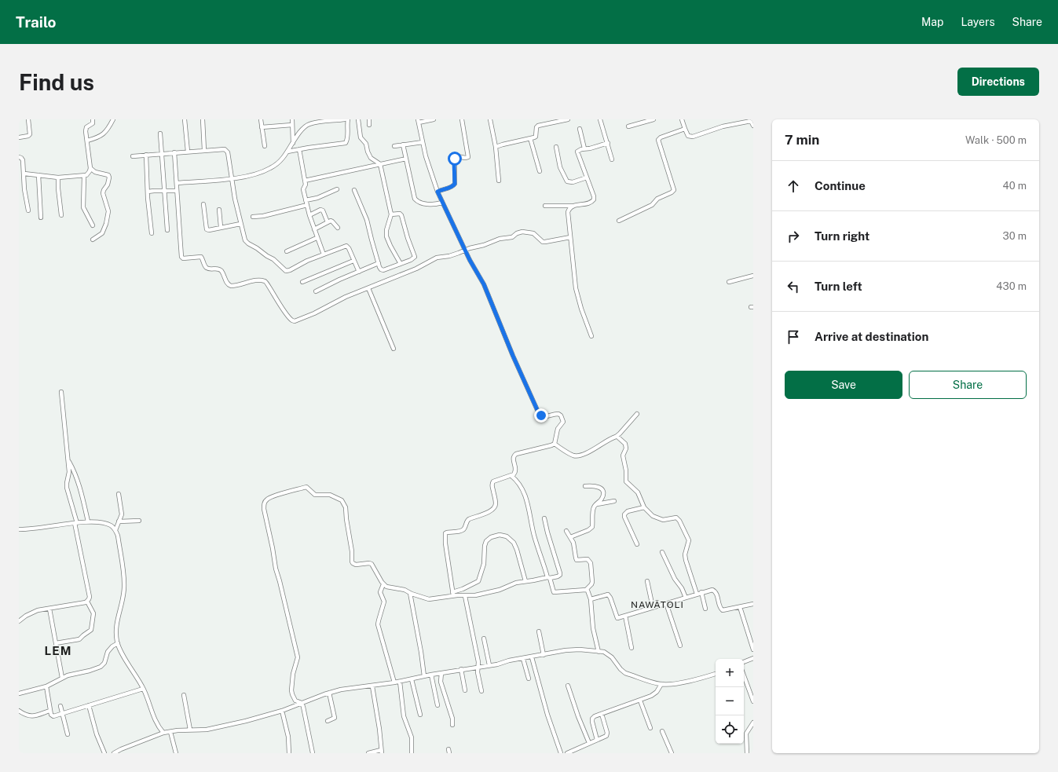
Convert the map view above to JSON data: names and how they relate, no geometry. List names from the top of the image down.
{
  "districts": ["NAWĀTOLI", "LEM"],
  "page": {
    "header": "Trailo",
    "nav": ["Map", "Layers", "Share"],
    "buttons": [
      "Directions",
      ["Save", "Share"]
    ],
    "title": "Find us",
    "heading": ["7 min", "Walk · 500 m"],
    "list": [
      ["Continue", "40 m"],
      ["Turn right", "30 m"],
      ["Turn left", "430 m"],
      "Arrive at destination"
    ],
    "map_buttons": ["+", "−"]
  }
}
